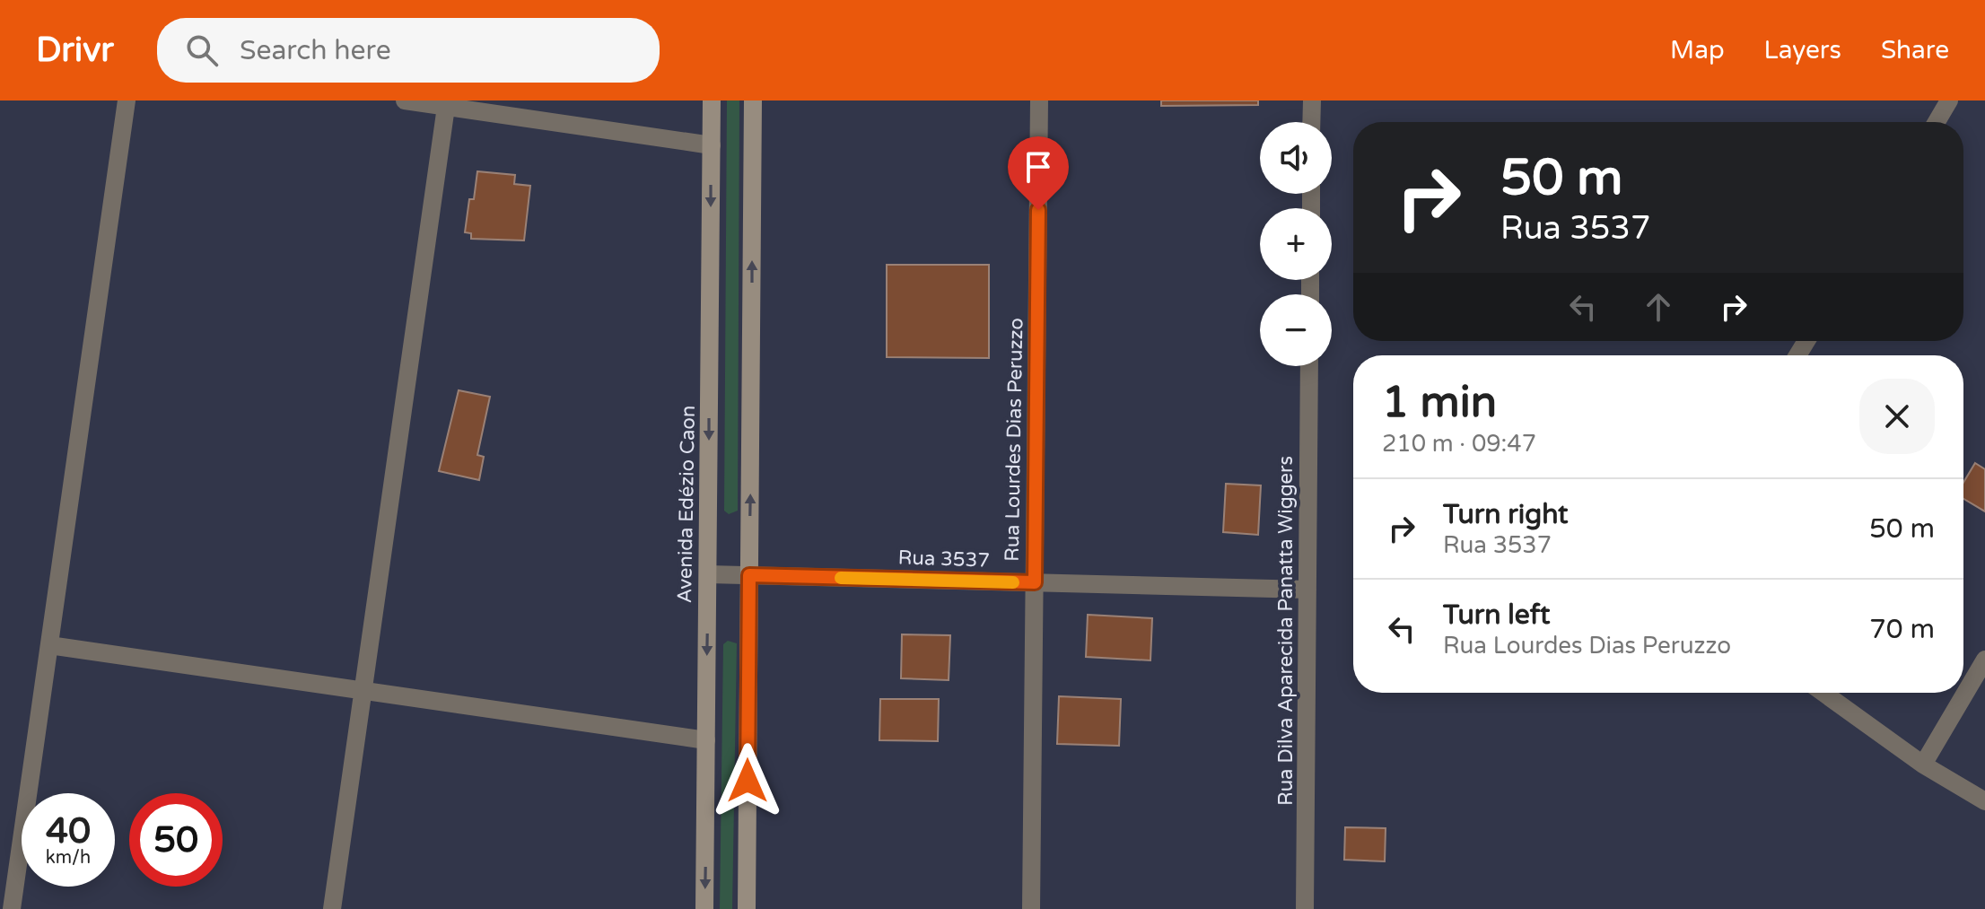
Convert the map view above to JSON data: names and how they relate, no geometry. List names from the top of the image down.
{
  "streets": {
    "main road": ["Avenida Edézio Caon"],
    "street": ["Rua Lourdes Dias Peruzzo", "Rua 3537", "Rua Dilva Aparecida Panatta Wiggers"]
  },
  "crossings": [
    ["Rua Lourdes Dias Peruzzo", "Rua 3537"],
    ["Avenida Edézio Caon", "Rua 3537"],
    ["Rua 3537", "Rua Dilva Aparecida Panatta Wiggers"]
  ],
  "page": {
    "header": "Drivr",
    "search": "Search here",
    "nav": ["Map", "Layers", "Share"],
    "map_buttons": ["+", "−"],
    "turn": ["50 m", "Rua 3537"],
    "heading": ["1 min", "210 m · 09:47"],
    "list": [
      {
        "name": "Turn right",
        "note": "Rua 3537",
        "value": "50 m"
      },
      {
        "name": "Turn left",
        "note": "Rua Lourdes Dias Peruzzo",
        "value": "70 m"
      }
    ],
    "speed": "40 km/h",
    "limit": "50"
  }
}
